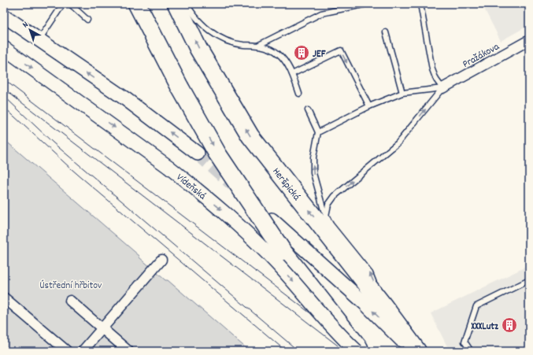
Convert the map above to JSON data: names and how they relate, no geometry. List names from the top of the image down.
{
  "streets": {
    "highway": ["Heršpická"],
    "main road": ["Vídeňská"],
    "street": ["Pražákova"]
  },
  "parks": ["Ústřední hřbitov"],
  "places": {
    "building": ["JEF", "XXXLutz"]
  },
  "north": "top left"
}
